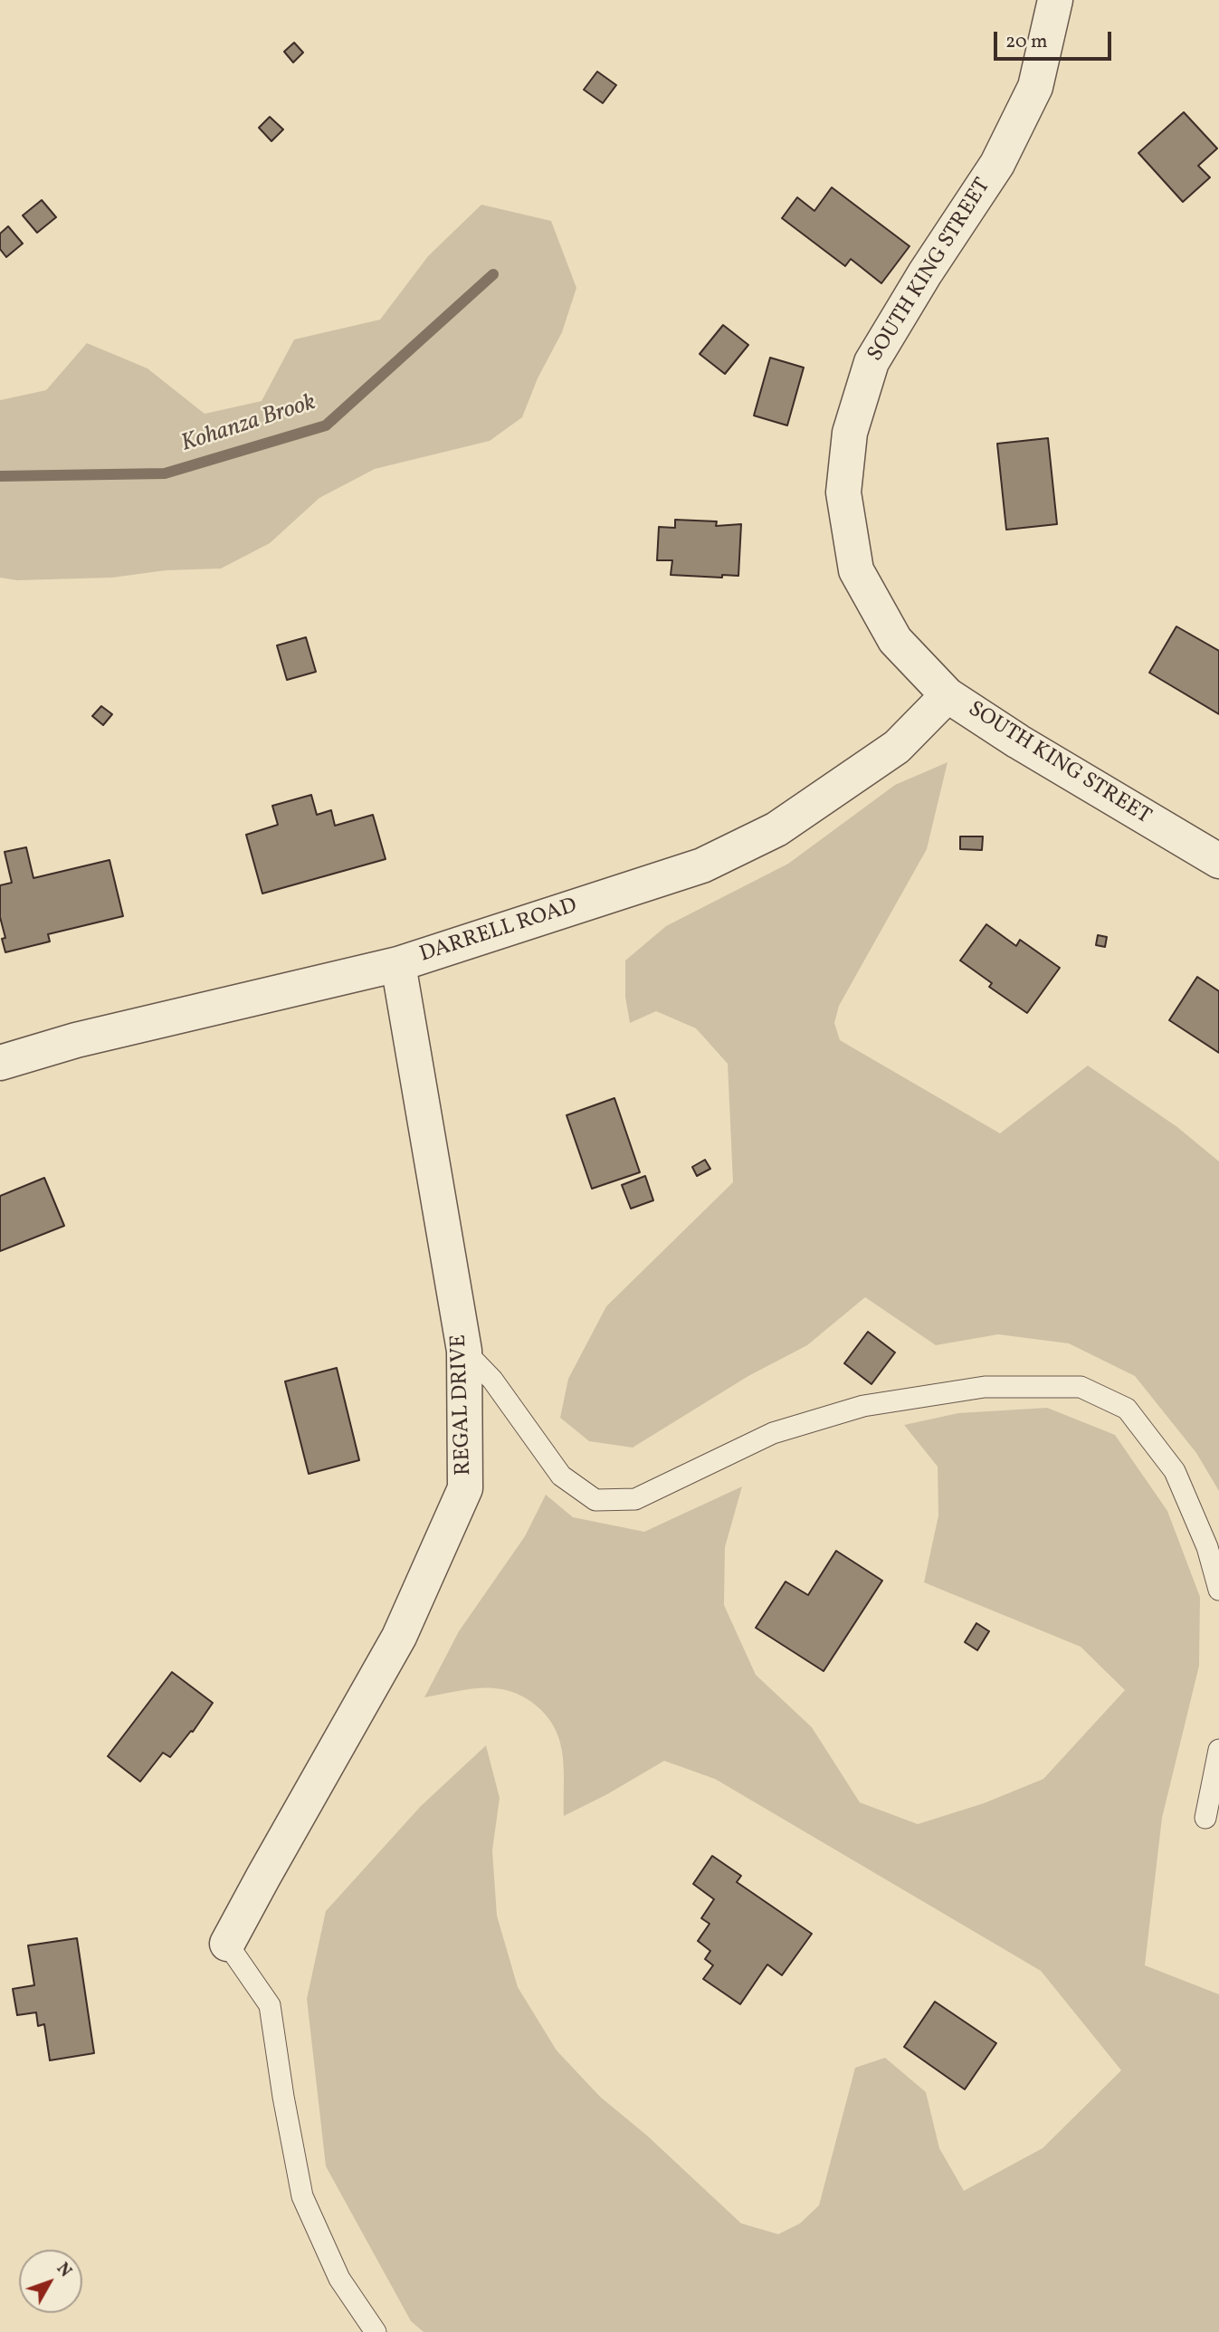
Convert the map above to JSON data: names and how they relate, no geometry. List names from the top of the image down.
{
  "streets": {
    "street": ["SOUTH KING STREET", "DARRELL ROAD", "REGAL DRIVE"]
  },
  "crossings": [
    ["SOUTH KING STREET", "DARRELL ROAD"],
    ["DARRELL ROAD", "REGAL DRIVE"]
  ],
  "water": ["Kohanza Brook"],
  "scale_bar": "20 m",
  "north": "top right"
}
